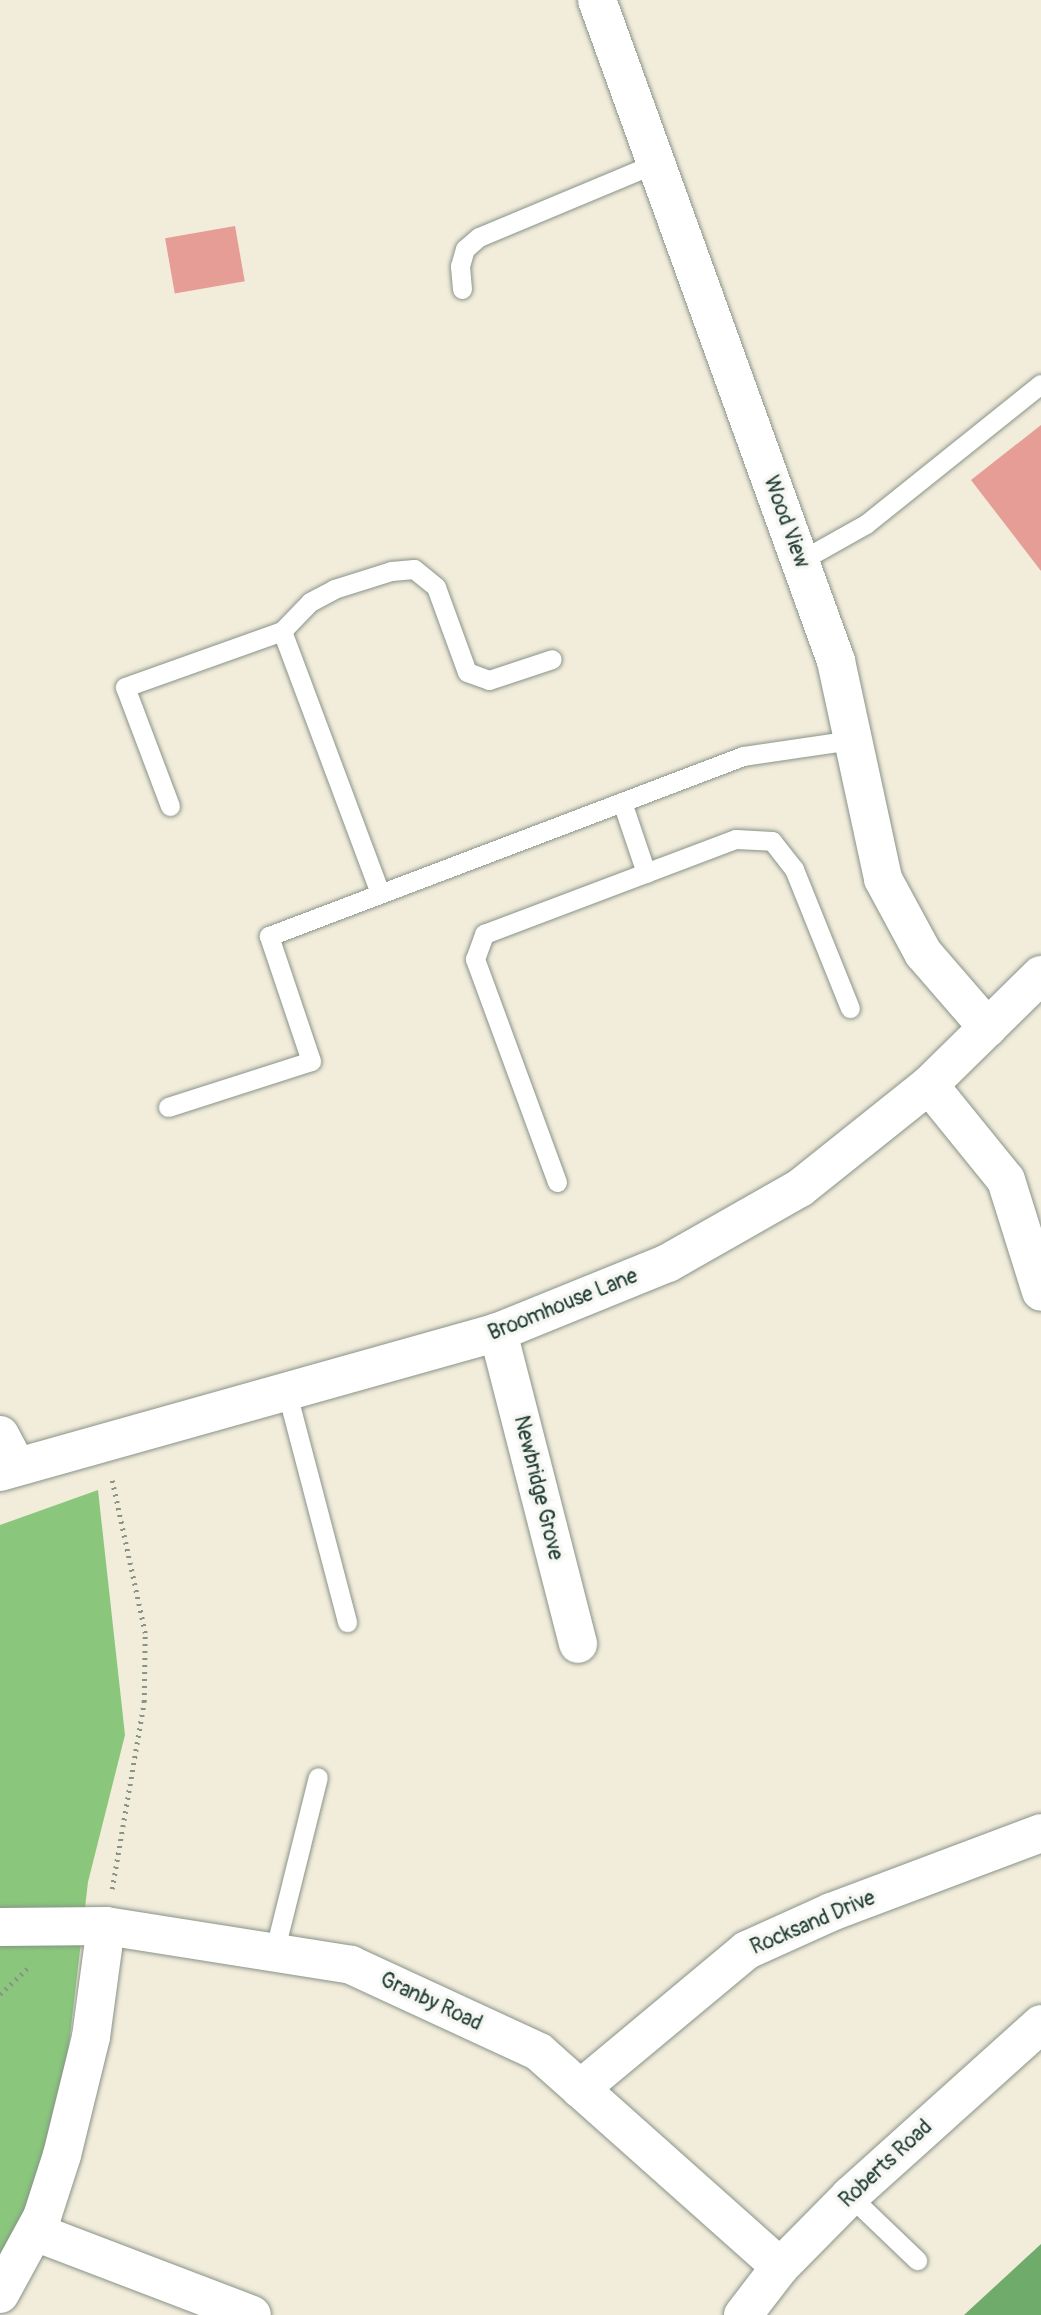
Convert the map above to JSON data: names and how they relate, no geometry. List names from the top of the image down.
{
  "streets": {
    "street": [
      "Wood View",
      "Broomhouse Lane",
      "Newbridge Grove",
      "Rocksand Drive",
      "Granby Road",
      "Roberts Road"
    ]
  },
  "crossings": [
    ["Wood View", "Broomhouse Lane"],
    ["Broomhouse Lane", "Newbridge Grove"],
    ["Rocksand Drive", "Granby Road"],
    ["Granby Road", "Roberts Road"]
  ]
}
